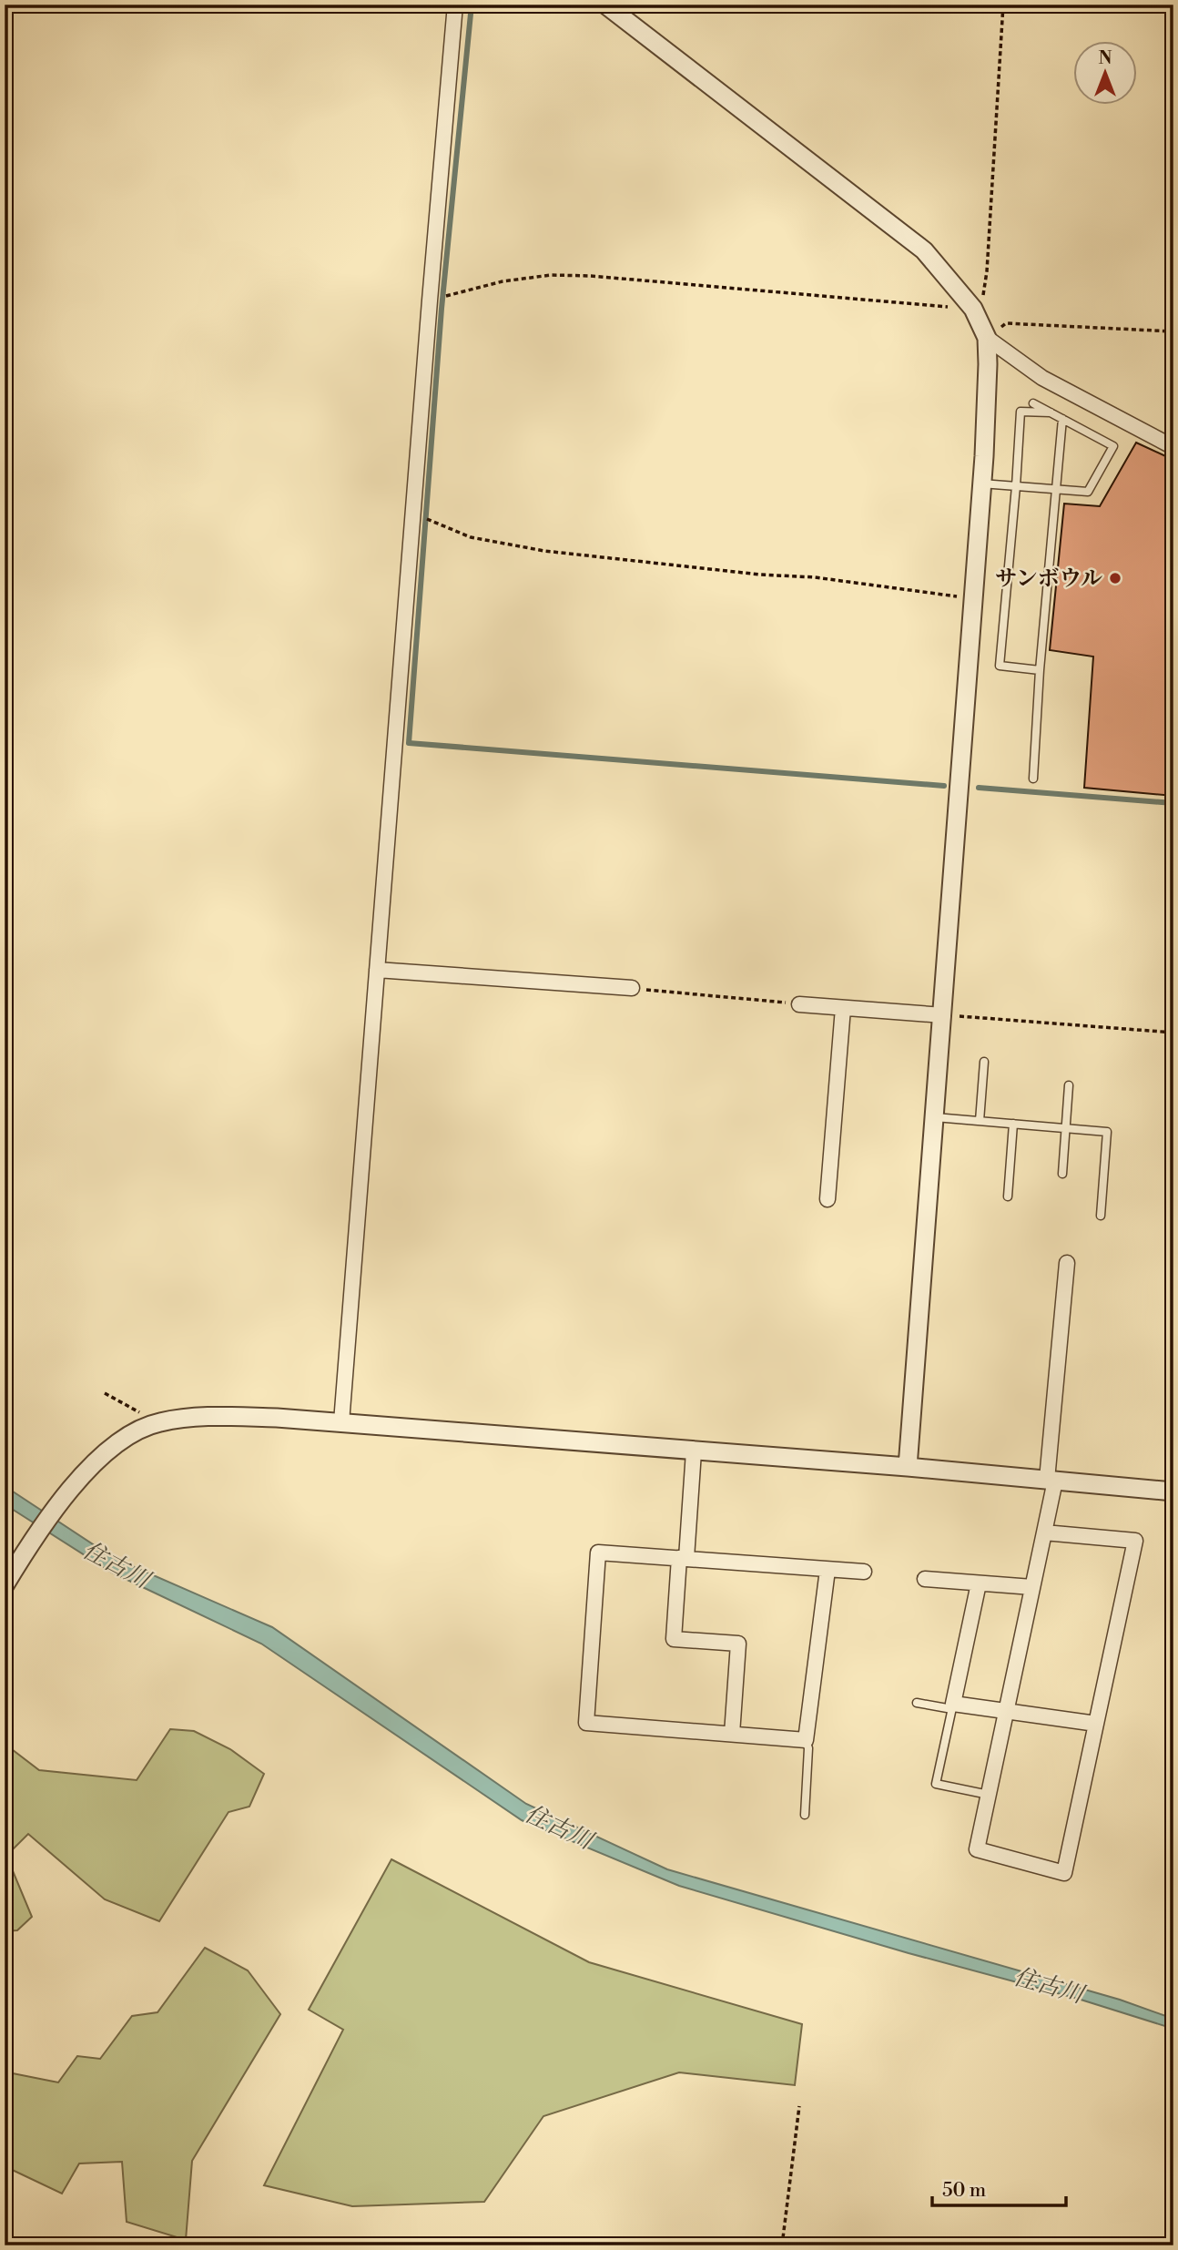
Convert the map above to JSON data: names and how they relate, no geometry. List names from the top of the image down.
{
  "water": ["住古川"],
  "places": ["サンボウル"],
  "scale_bar": "50 m",
  "north": "top"
}
